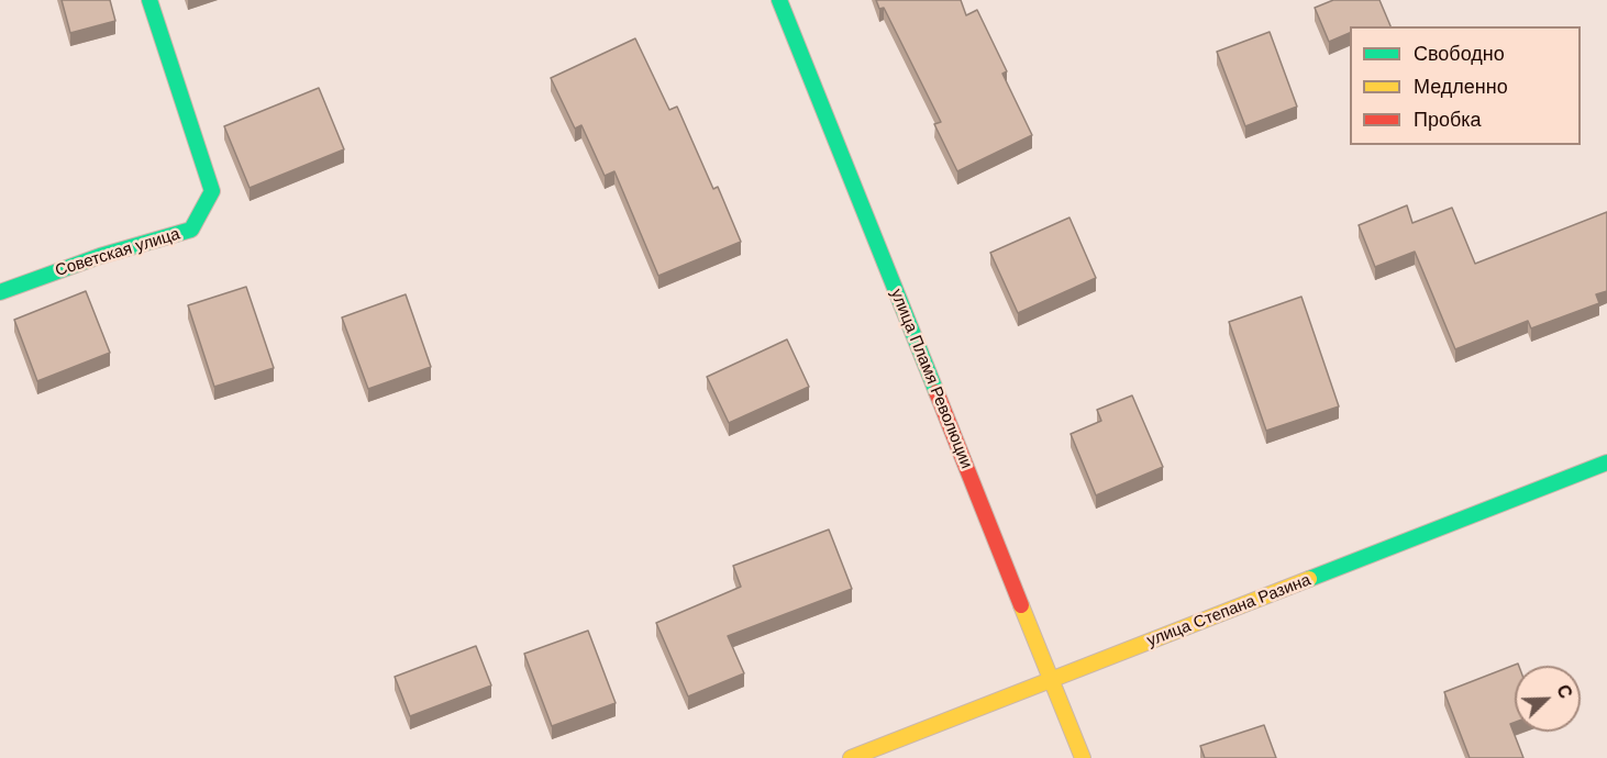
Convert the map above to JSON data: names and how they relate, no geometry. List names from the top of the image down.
{
  "streets": {
    "street": ["Советская улица", "улица Пламя Революции", "улица Степана Разина"]
  },
  "crossings": [
    ["улица Пламя Революции", "улица Степана Разина"]
  ],
  "legend": ["Свободно", "Медленно", "Пробка"],
  "north": "top right"
}
